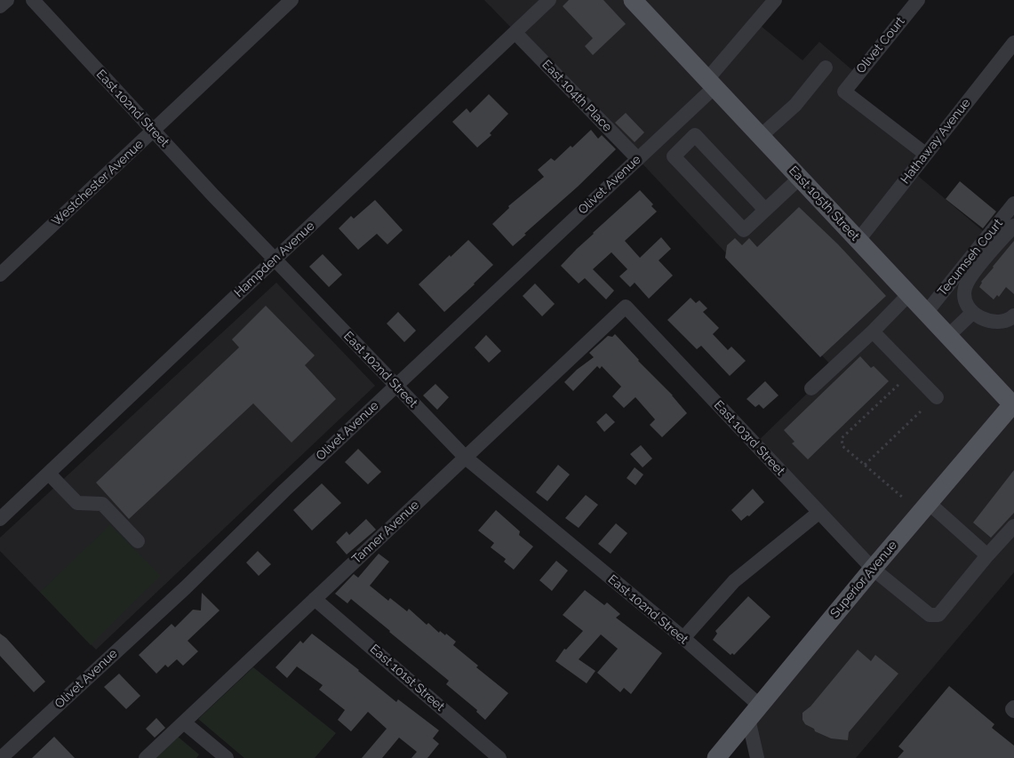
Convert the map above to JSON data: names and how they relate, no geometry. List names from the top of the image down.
{
  "streets": {
    "main road": ["East 105th Street", "Superior Avenue"],
    "street": [
      "Olivet Court",
      "East 104th Place",
      "East 102nd Street",
      "Hathaway Avenue",
      "Westchester Avenue",
      "Olivet Avenue",
      "Tecumseh Court",
      "Hampden Avenue",
      "East 103rd Street",
      "Tanner Avenue",
      "East 101st Street"
    ]
  },
  "crossings": [
    ["Olivet Court", "Hathaway Avenue"],
    ["East 104th Place", "Olivet Avenue"],
    ["East 104th Place", "Hampden Avenue"],
    ["East 102nd Street", "Westchester Avenue"],
    ["East 102nd Street", "Olivet Avenue"],
    ["East 102nd Street", "Hampden Avenue"],
    ["East 102nd Street", "Tanner Avenue"],
    ["East 102nd Street", "Superior Avenue"],
    ["Hathaway Avenue", "East 105th Street"],
    ["Olivet Avenue", "East 105th Street"],
    ["East 105th Street", "Tecumseh Court"],
    ["East 105th Street", "Superior Avenue"],
    ["East 103rd Street", "Tanner Avenue"],
    ["East 103rd Street", "Superior Avenue"],
    ["Tanner Avenue", "East 101st Street"]
  ]
}
